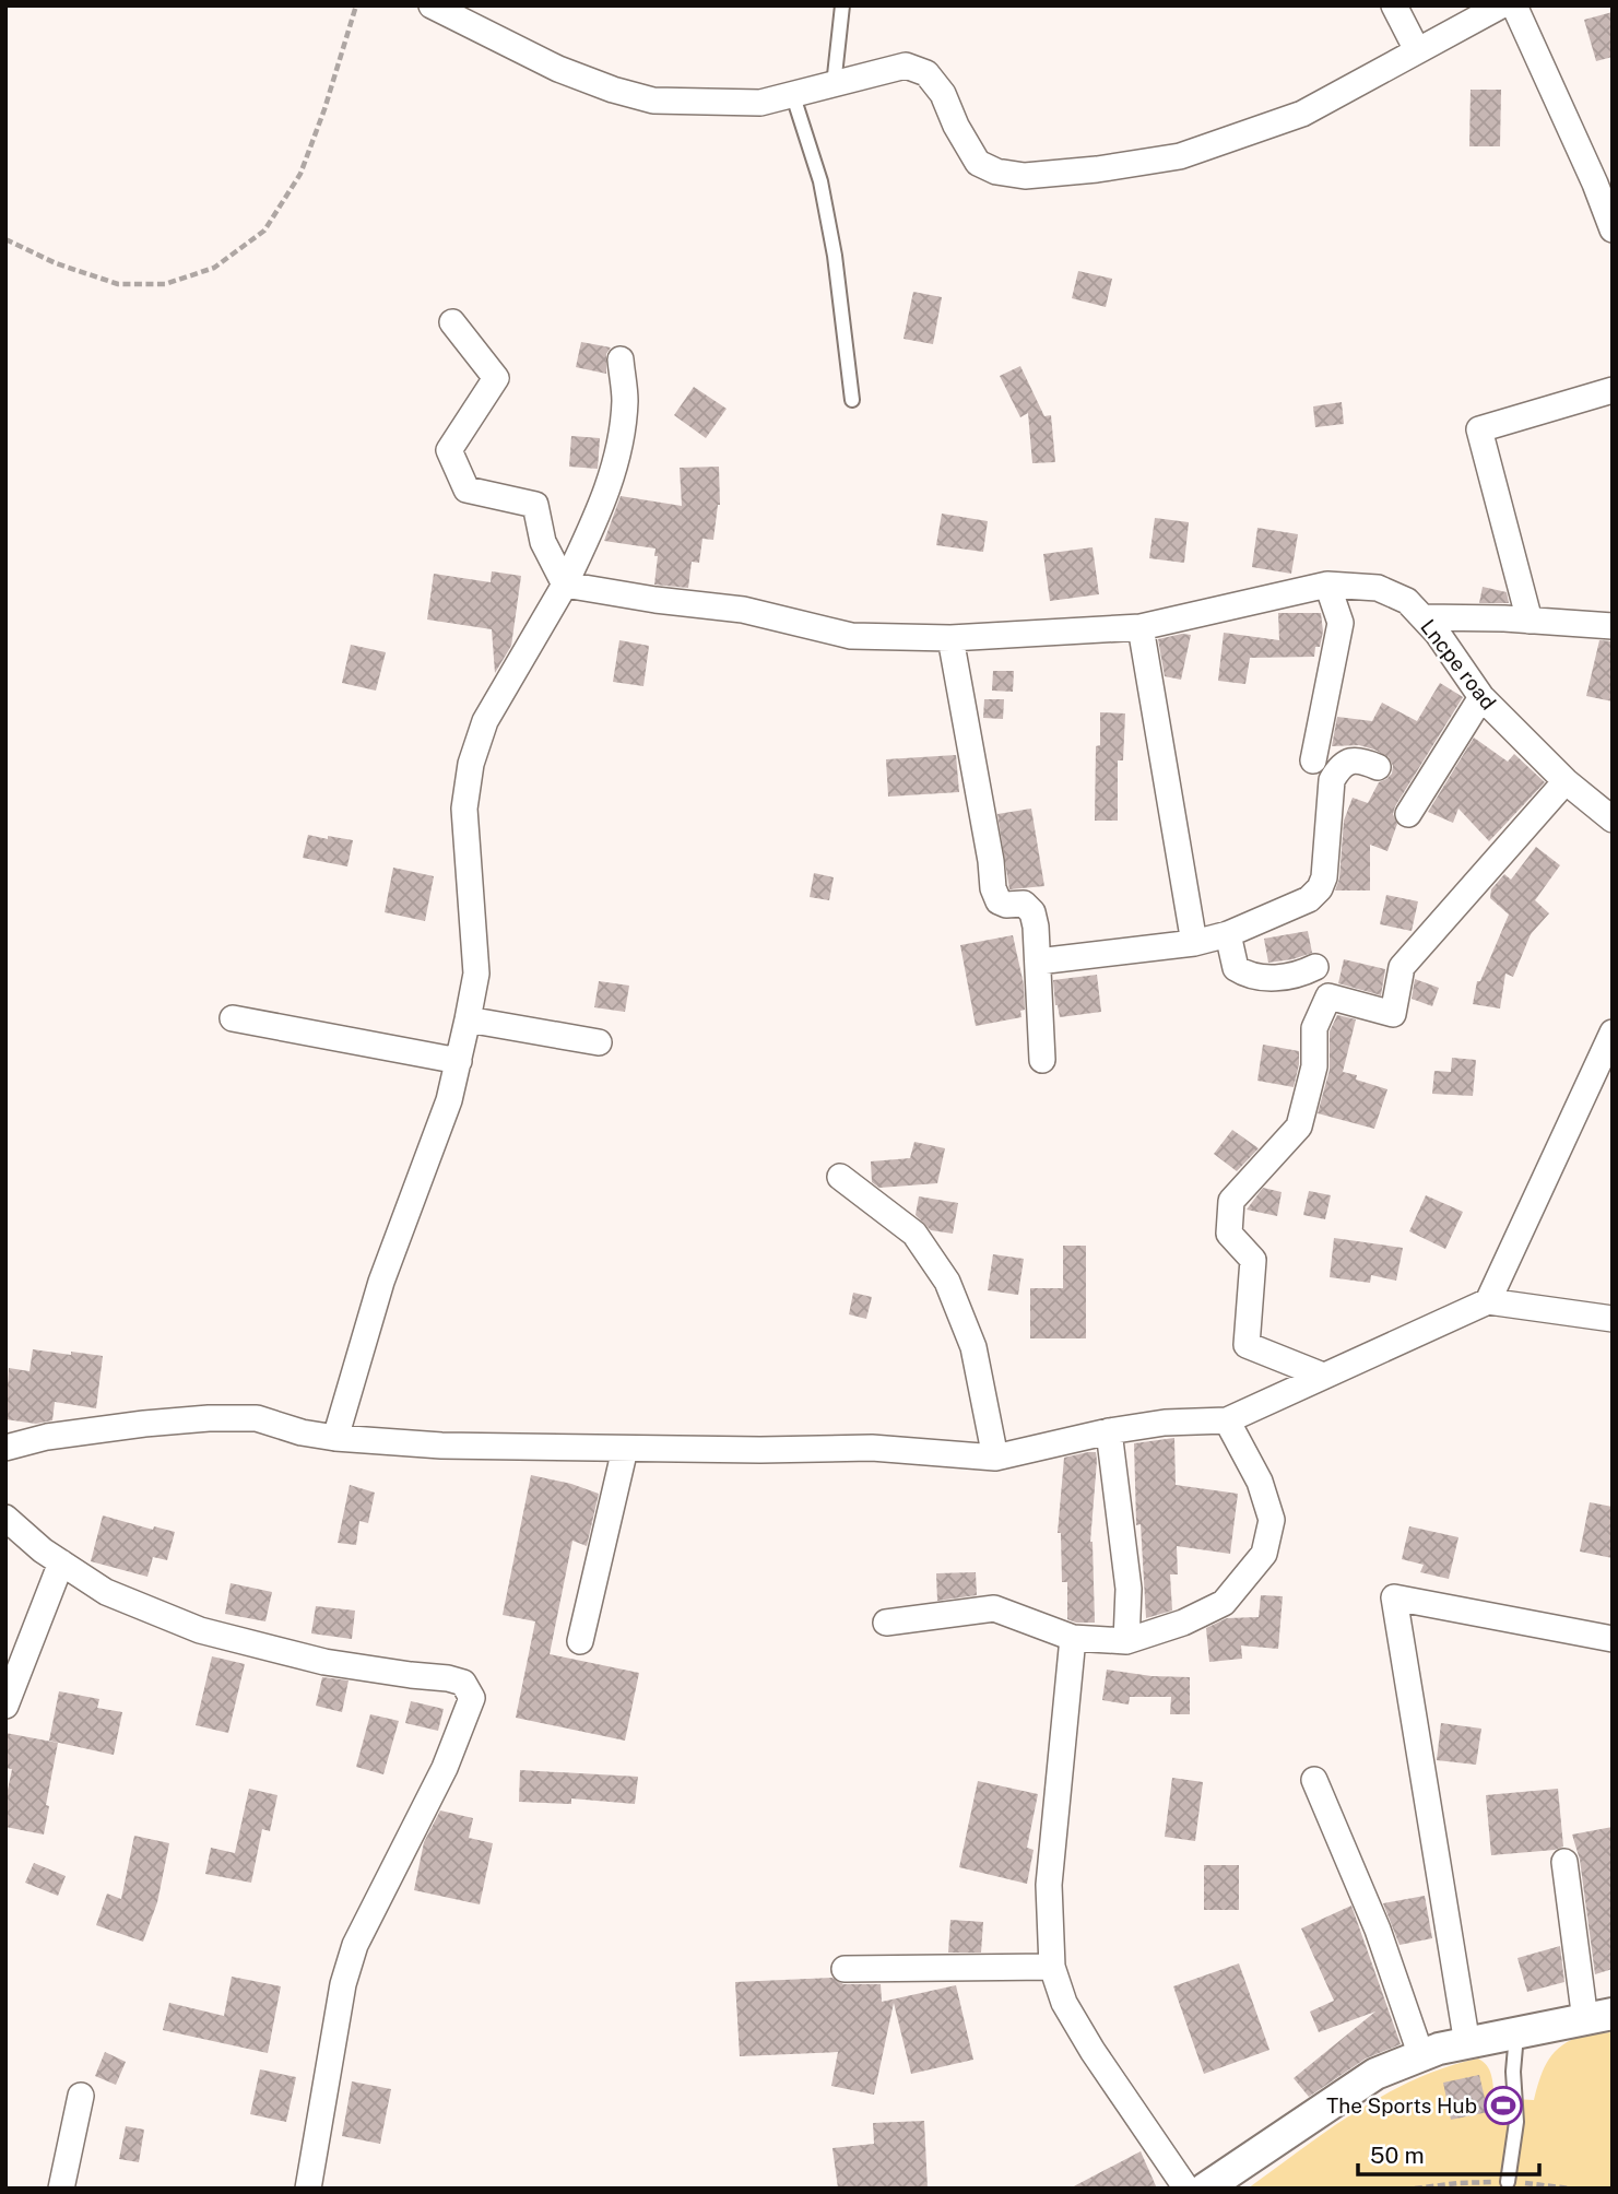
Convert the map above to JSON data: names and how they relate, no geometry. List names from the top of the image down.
{
  "streets": {
    "street": ["Lncpe road"]
  },
  "places": {
    "sports": ["The Sports Hub"]
  },
  "scale_bar": "50 m"
}
